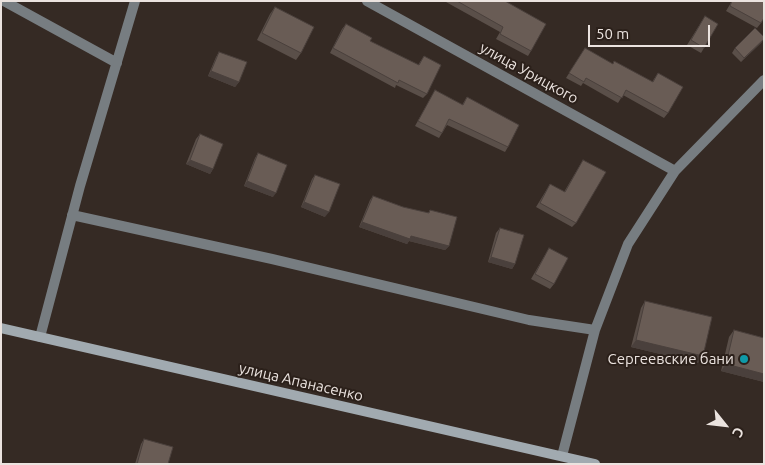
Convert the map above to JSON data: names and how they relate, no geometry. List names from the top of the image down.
{
  "streets": {
    "main road": ["улица Апанасенко"],
    "street": ["улица Урицкого"]
  },
  "places": ["Сергеевские бани"],
  "scale_bar": "50 m",
  "north": "bottom right"
}
